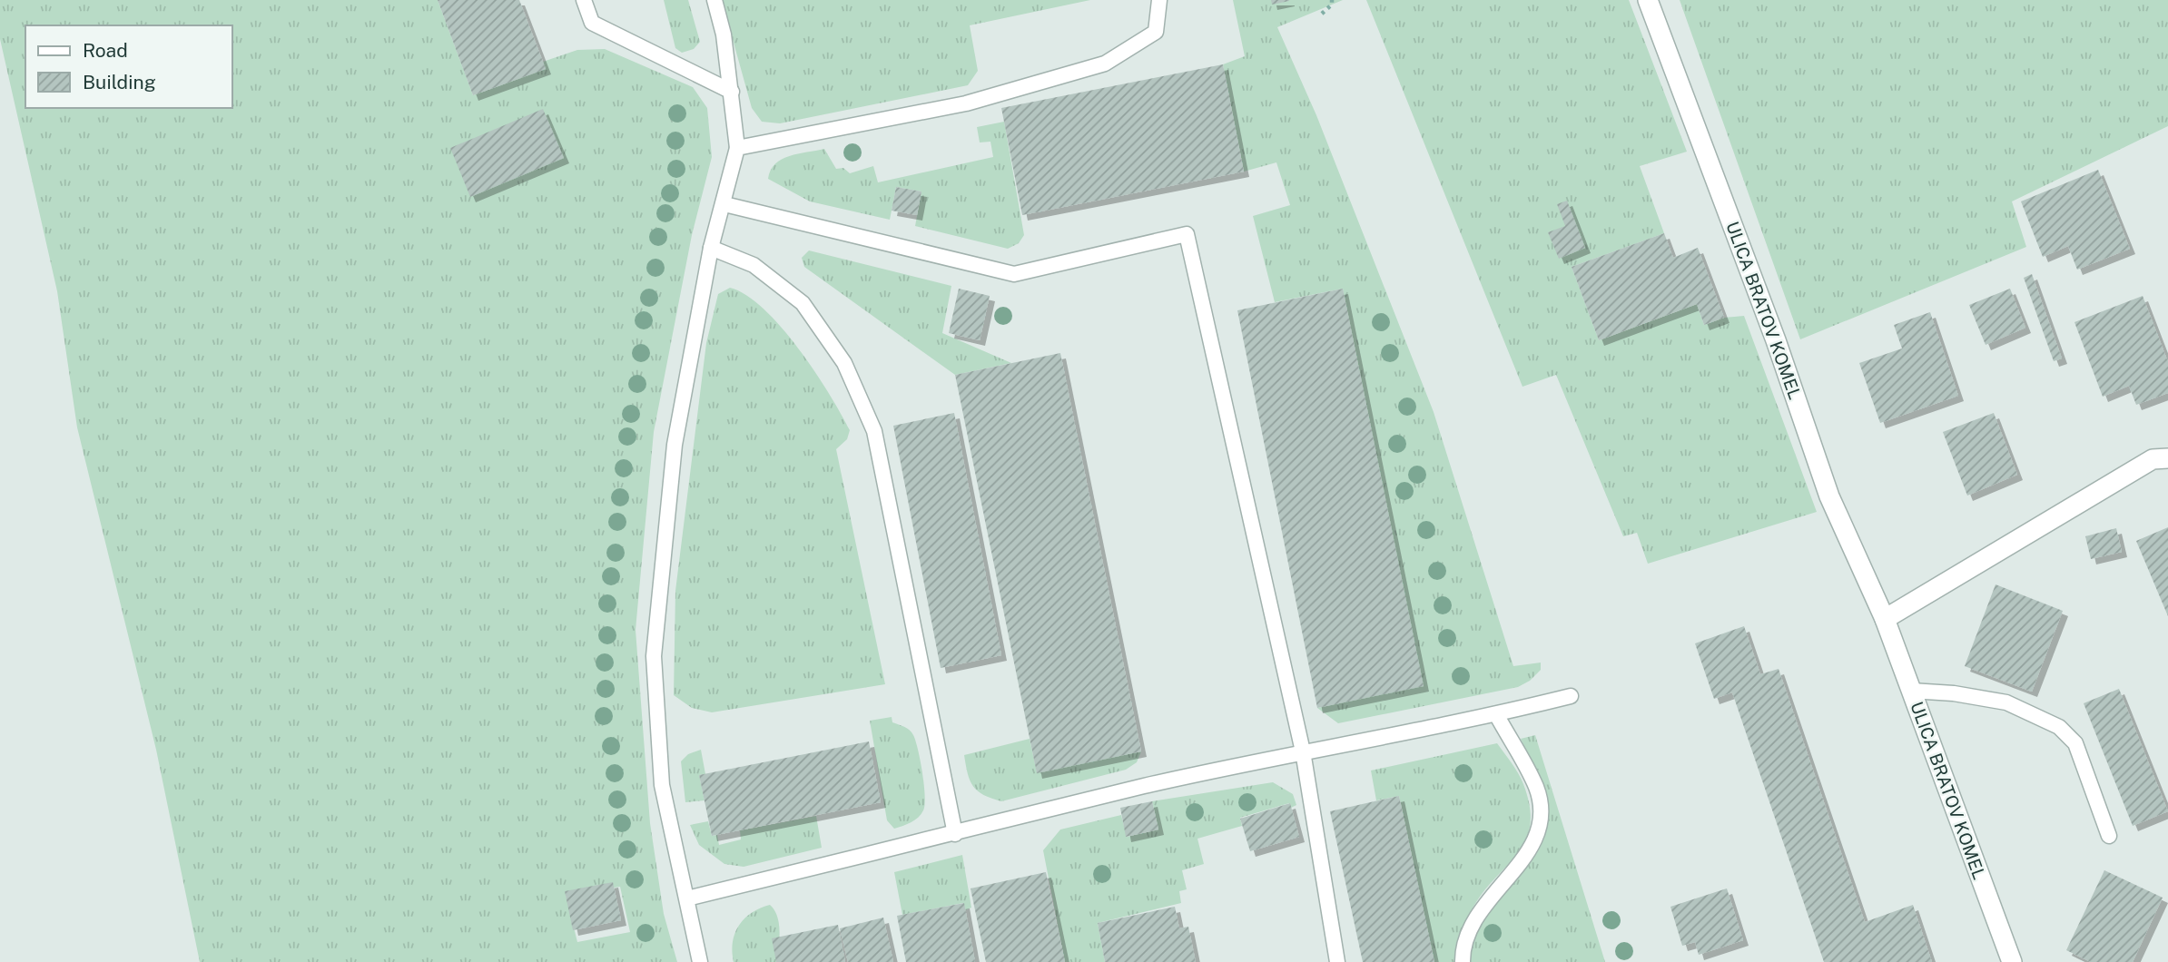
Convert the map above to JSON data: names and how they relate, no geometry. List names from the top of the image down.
{
  "streets": {
    "street": ["ULICA BRATOV KOMEL"]
  },
  "legend": ["Road", "Building"]
}
